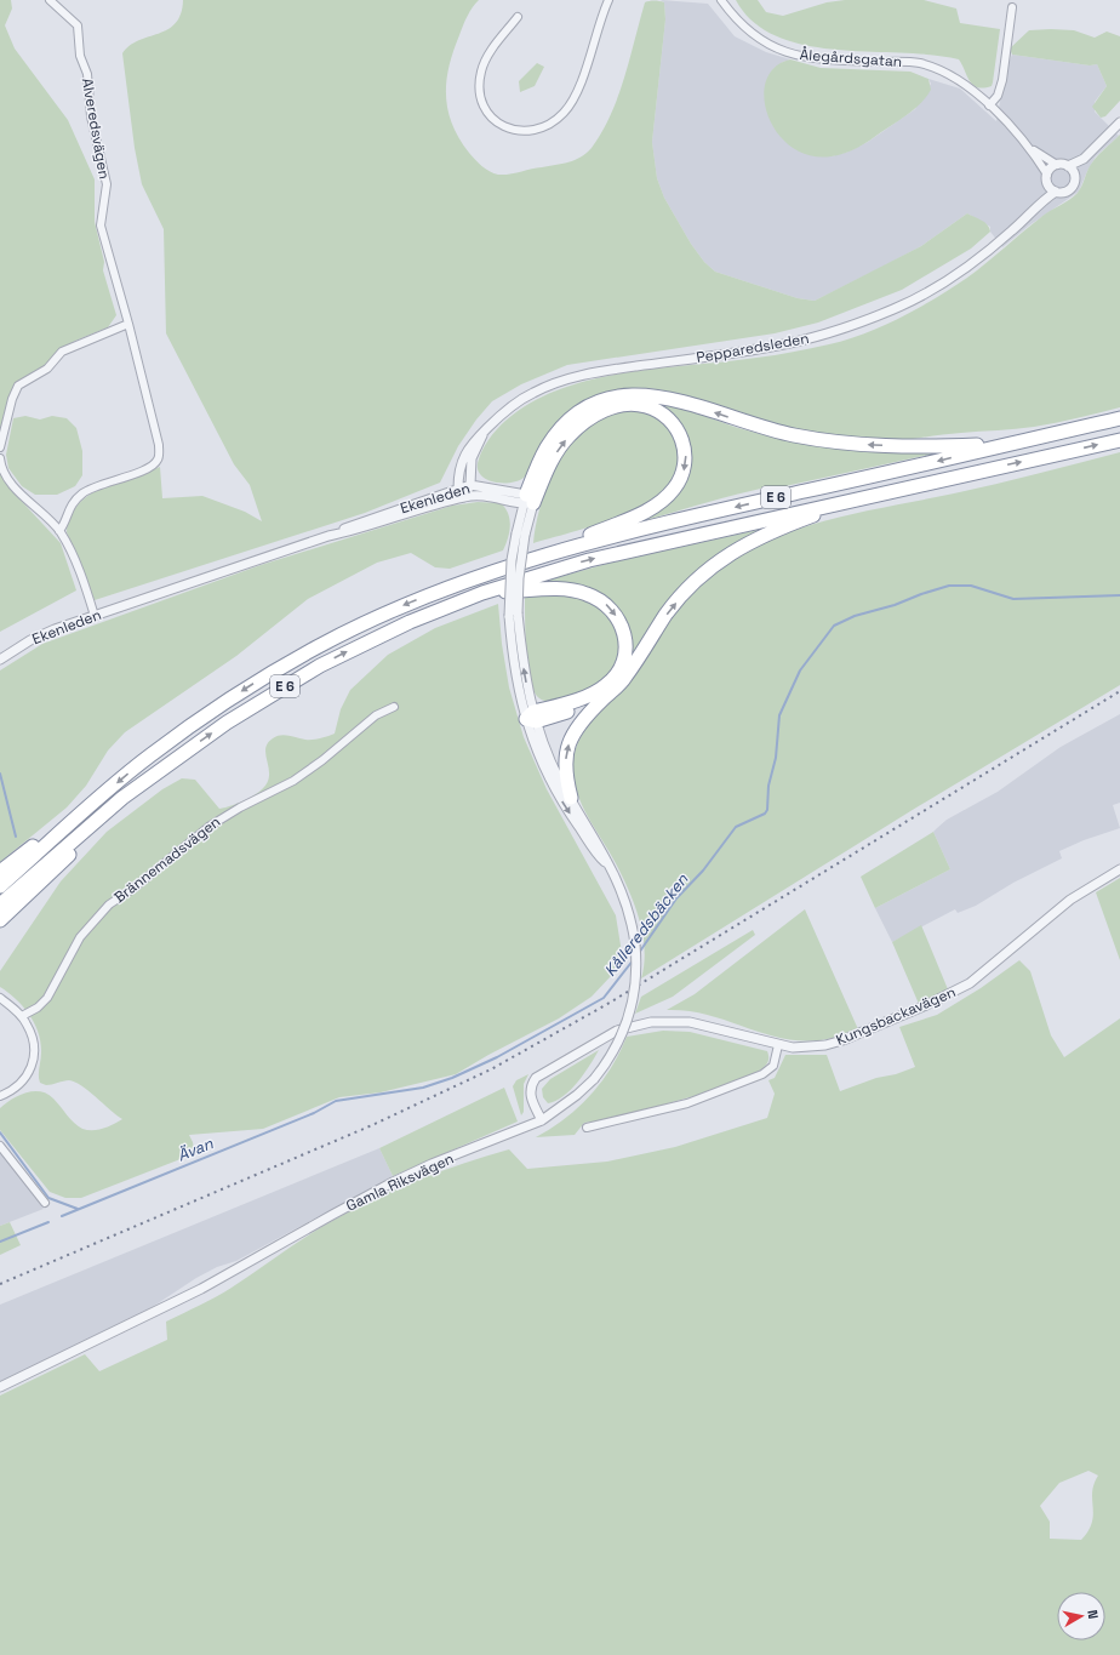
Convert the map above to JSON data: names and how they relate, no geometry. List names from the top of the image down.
{
  "streets": {
    "highway": ["E 6"],
    "street": [
      "Ålegårdsgatan",
      "Alveredsvägen",
      "Pepparedsleden",
      "Ekenleden",
      "Brännemadsvägen",
      "Kungsbackavägen",
      "Gamla Riksvägen"
    ]
  },
  "crossings": [
    ["Ålegårdsgatan", "Pepparedsleden"],
    ["Pepparedsleden", "Ekenleden"],
    ["Ekenleden", "Gamla Riksvägen"],
    ["Kungsbackavägen", "Gamla Riksvägen"]
  ],
  "water": ["Kålleredsbäcken", "Ävan"],
  "north": "right"
}
